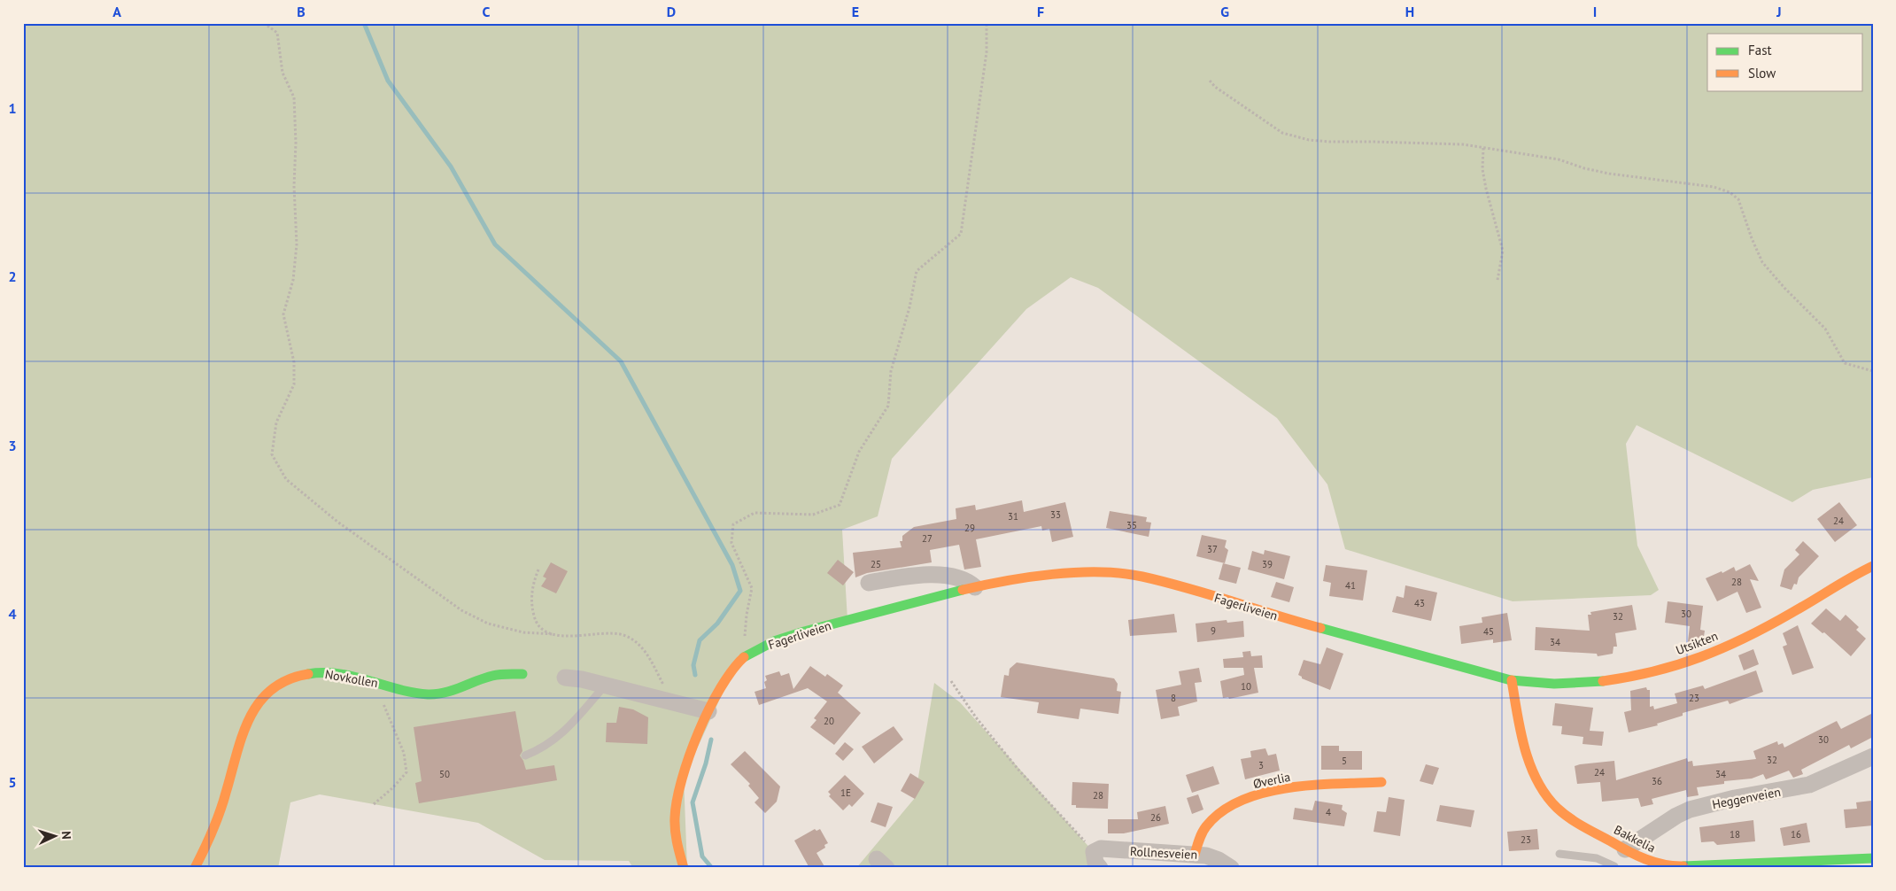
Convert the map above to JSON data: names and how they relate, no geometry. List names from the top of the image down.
{
  "streets": {
    "street": [
      "Fagerliveien",
      "Utsikten",
      "Novkollen",
      "Øverlia",
      "Heggenveien",
      "Bakkelia",
      "Rollnesveien"
    ]
  },
  "crossings": [
    ["Fagerliveien", "Utsikten"],
    ["Fagerliveien", "Bakkelia"],
    ["Utsikten", "Bakkelia"],
    ["Øverlia", "Rollnesveien"],
    ["Heggenveien", "Bakkelia"]
  ],
  "house_numbers": [
    "33",
    "31",
    "24",
    "35",
    "29",
    "27",
    "37",
    "25",
    "39",
    "28",
    "41",
    "43",
    "30",
    "32",
    "9",
    "45",
    "34",
    "10",
    "8",
    "23",
    "20",
    "30",
    "32",
    "5",
    "3",
    "24",
    "50",
    "34",
    "36",
    "1E",
    "28",
    "4",
    "26",
    "18",
    "16",
    "23"
  ],
  "legend": ["Fast", "Slow"],
  "north": "right",
  "grid": {
    "columns": [
      "A",
      "B",
      "C",
      "D",
      "E",
      "F",
      "G",
      "H",
      "I",
      "J"
    ],
    "rows": [
      "1",
      "2",
      "3",
      "4",
      "5"
    ]
  }
}
